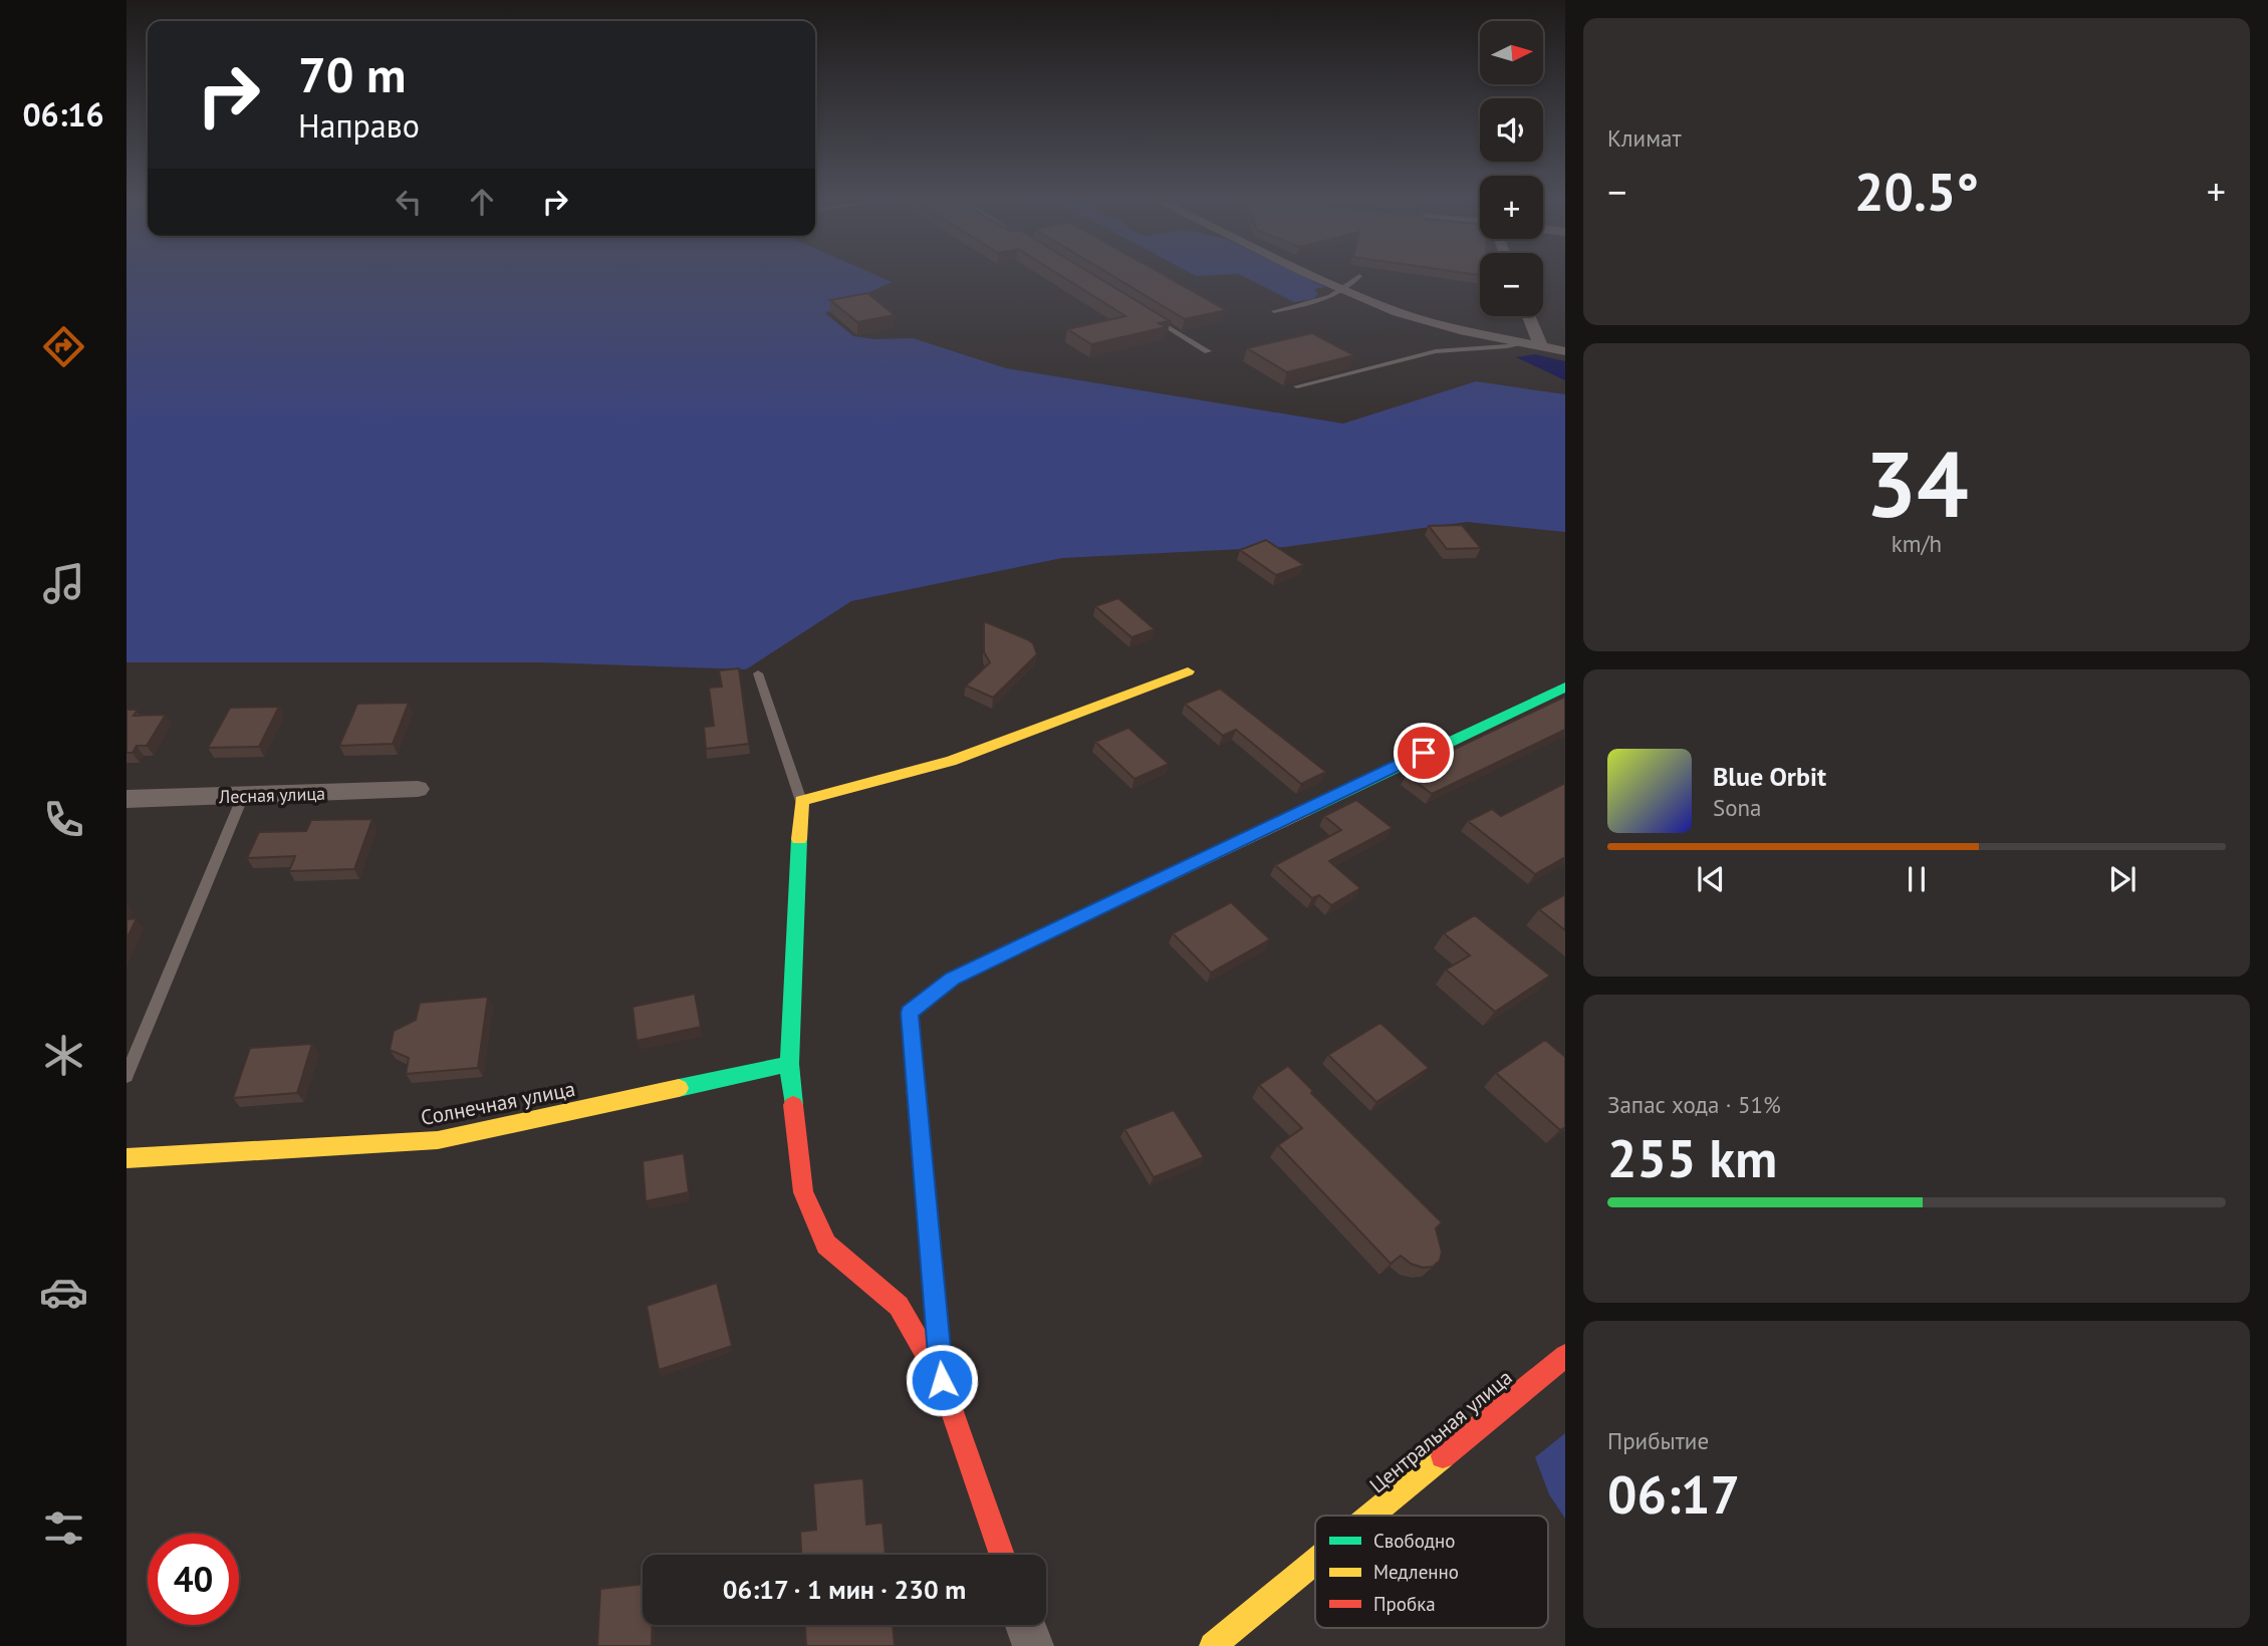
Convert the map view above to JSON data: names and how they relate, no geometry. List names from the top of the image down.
{
  "streets": {
    "street": ["Лесная улица", "Солнечная улица", "Центральная улица"]
  },
  "legend": ["Свободно", "Медленно", "Пробка"],
  "north": "right",
  "page": {
    "tabs": "06:16",
    "tile": [
      "Климат",
      ["34", "km/h"],
      ["Запас хода · 51%", "255 km"],
      ["Прибытие", "06:17"]
    ],
    "map_buttons": ["+", "−"],
    "turn": ["70 m", "Направо"],
    "heat": ["−", "20.5°", "+"],
    "song": ["Blue Orbit", "Sona"],
    "limit": "40",
    "trip": "06:17 · 1 мин · 230 m"
  }
}
